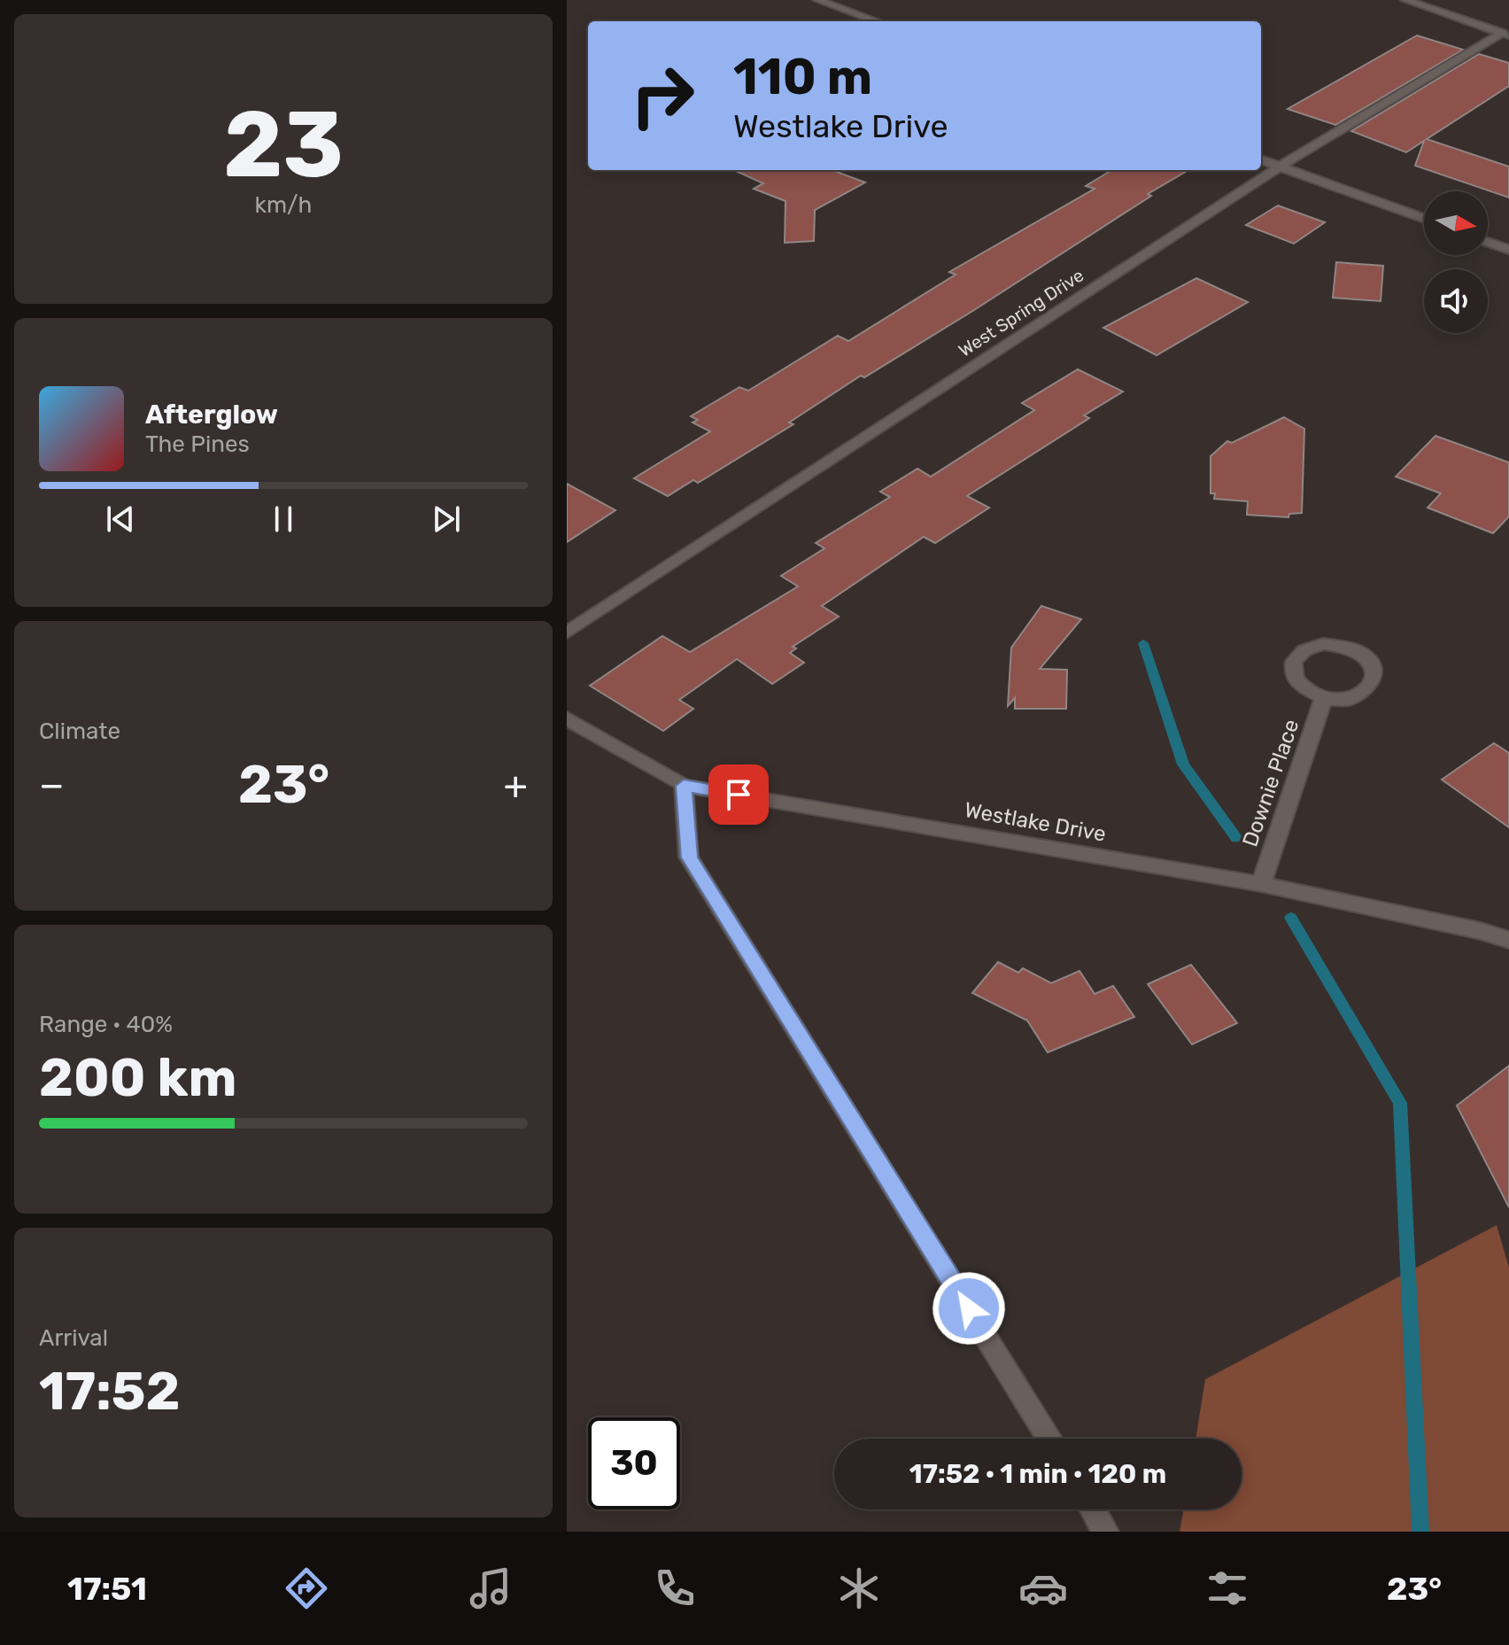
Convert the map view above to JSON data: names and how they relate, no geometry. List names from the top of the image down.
{
  "streets": {
    "street": ["West Spring Drive", "Downie Place", "Westlake Drive"]
  },
  "crossings": [
    ["Downie Place", "Westlake Drive"]
  ],
  "north": "right",
  "page": {
    "tile": [
      ["23", "km/h"],
      "Climate",
      ["Range · 40%", "200 km"],
      ["Arrival", "17:52"]
    ],
    "turn": ["110 m", "Westlake Drive"],
    "song": ["Afterglow", "The Pines"],
    "heat": ["−", "23°", "+"],
    "limit": "30",
    "trip": "17:52 · 1 min · 120 m",
    "tabs": ["17:51", "23°"]
  }
}
